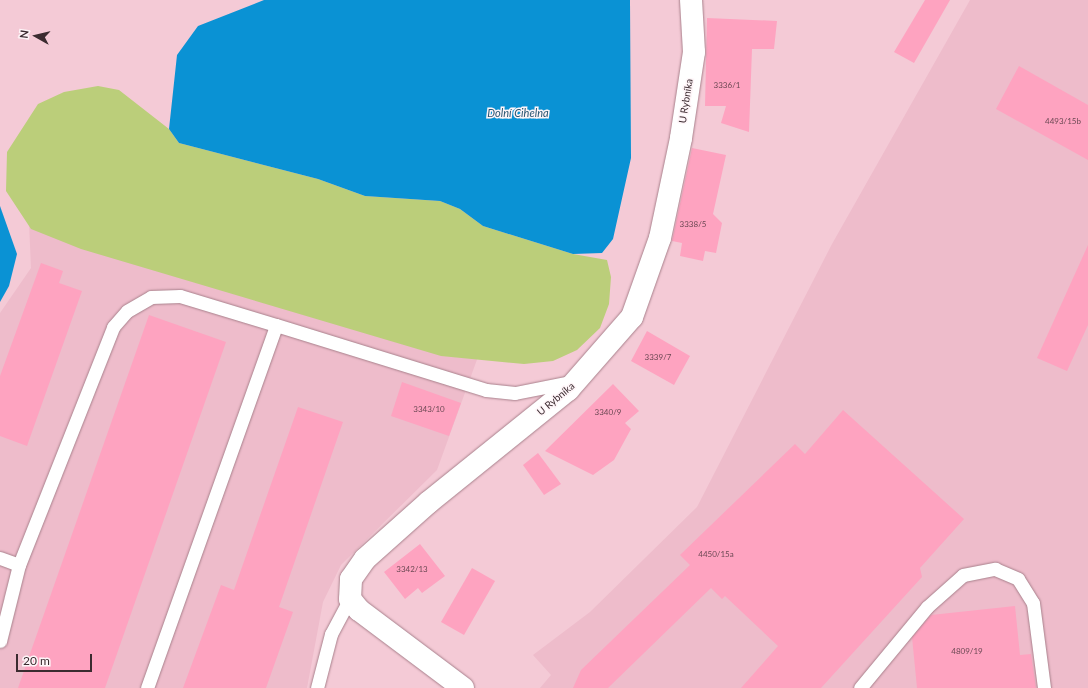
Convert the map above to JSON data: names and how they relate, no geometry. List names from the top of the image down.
{
  "streets": {
    "street": ["U Rybníka"]
  },
  "water": ["Dolní Cihelna"],
  "house_numbers": [
    "3336/1",
    "4493/15b",
    "3338/5",
    "3339/7",
    "3343/10",
    "3340/9",
    "4450/15a",
    "3342/13",
    "4809/19"
  ],
  "scale_bar": "20 m",
  "north": "left"
}
